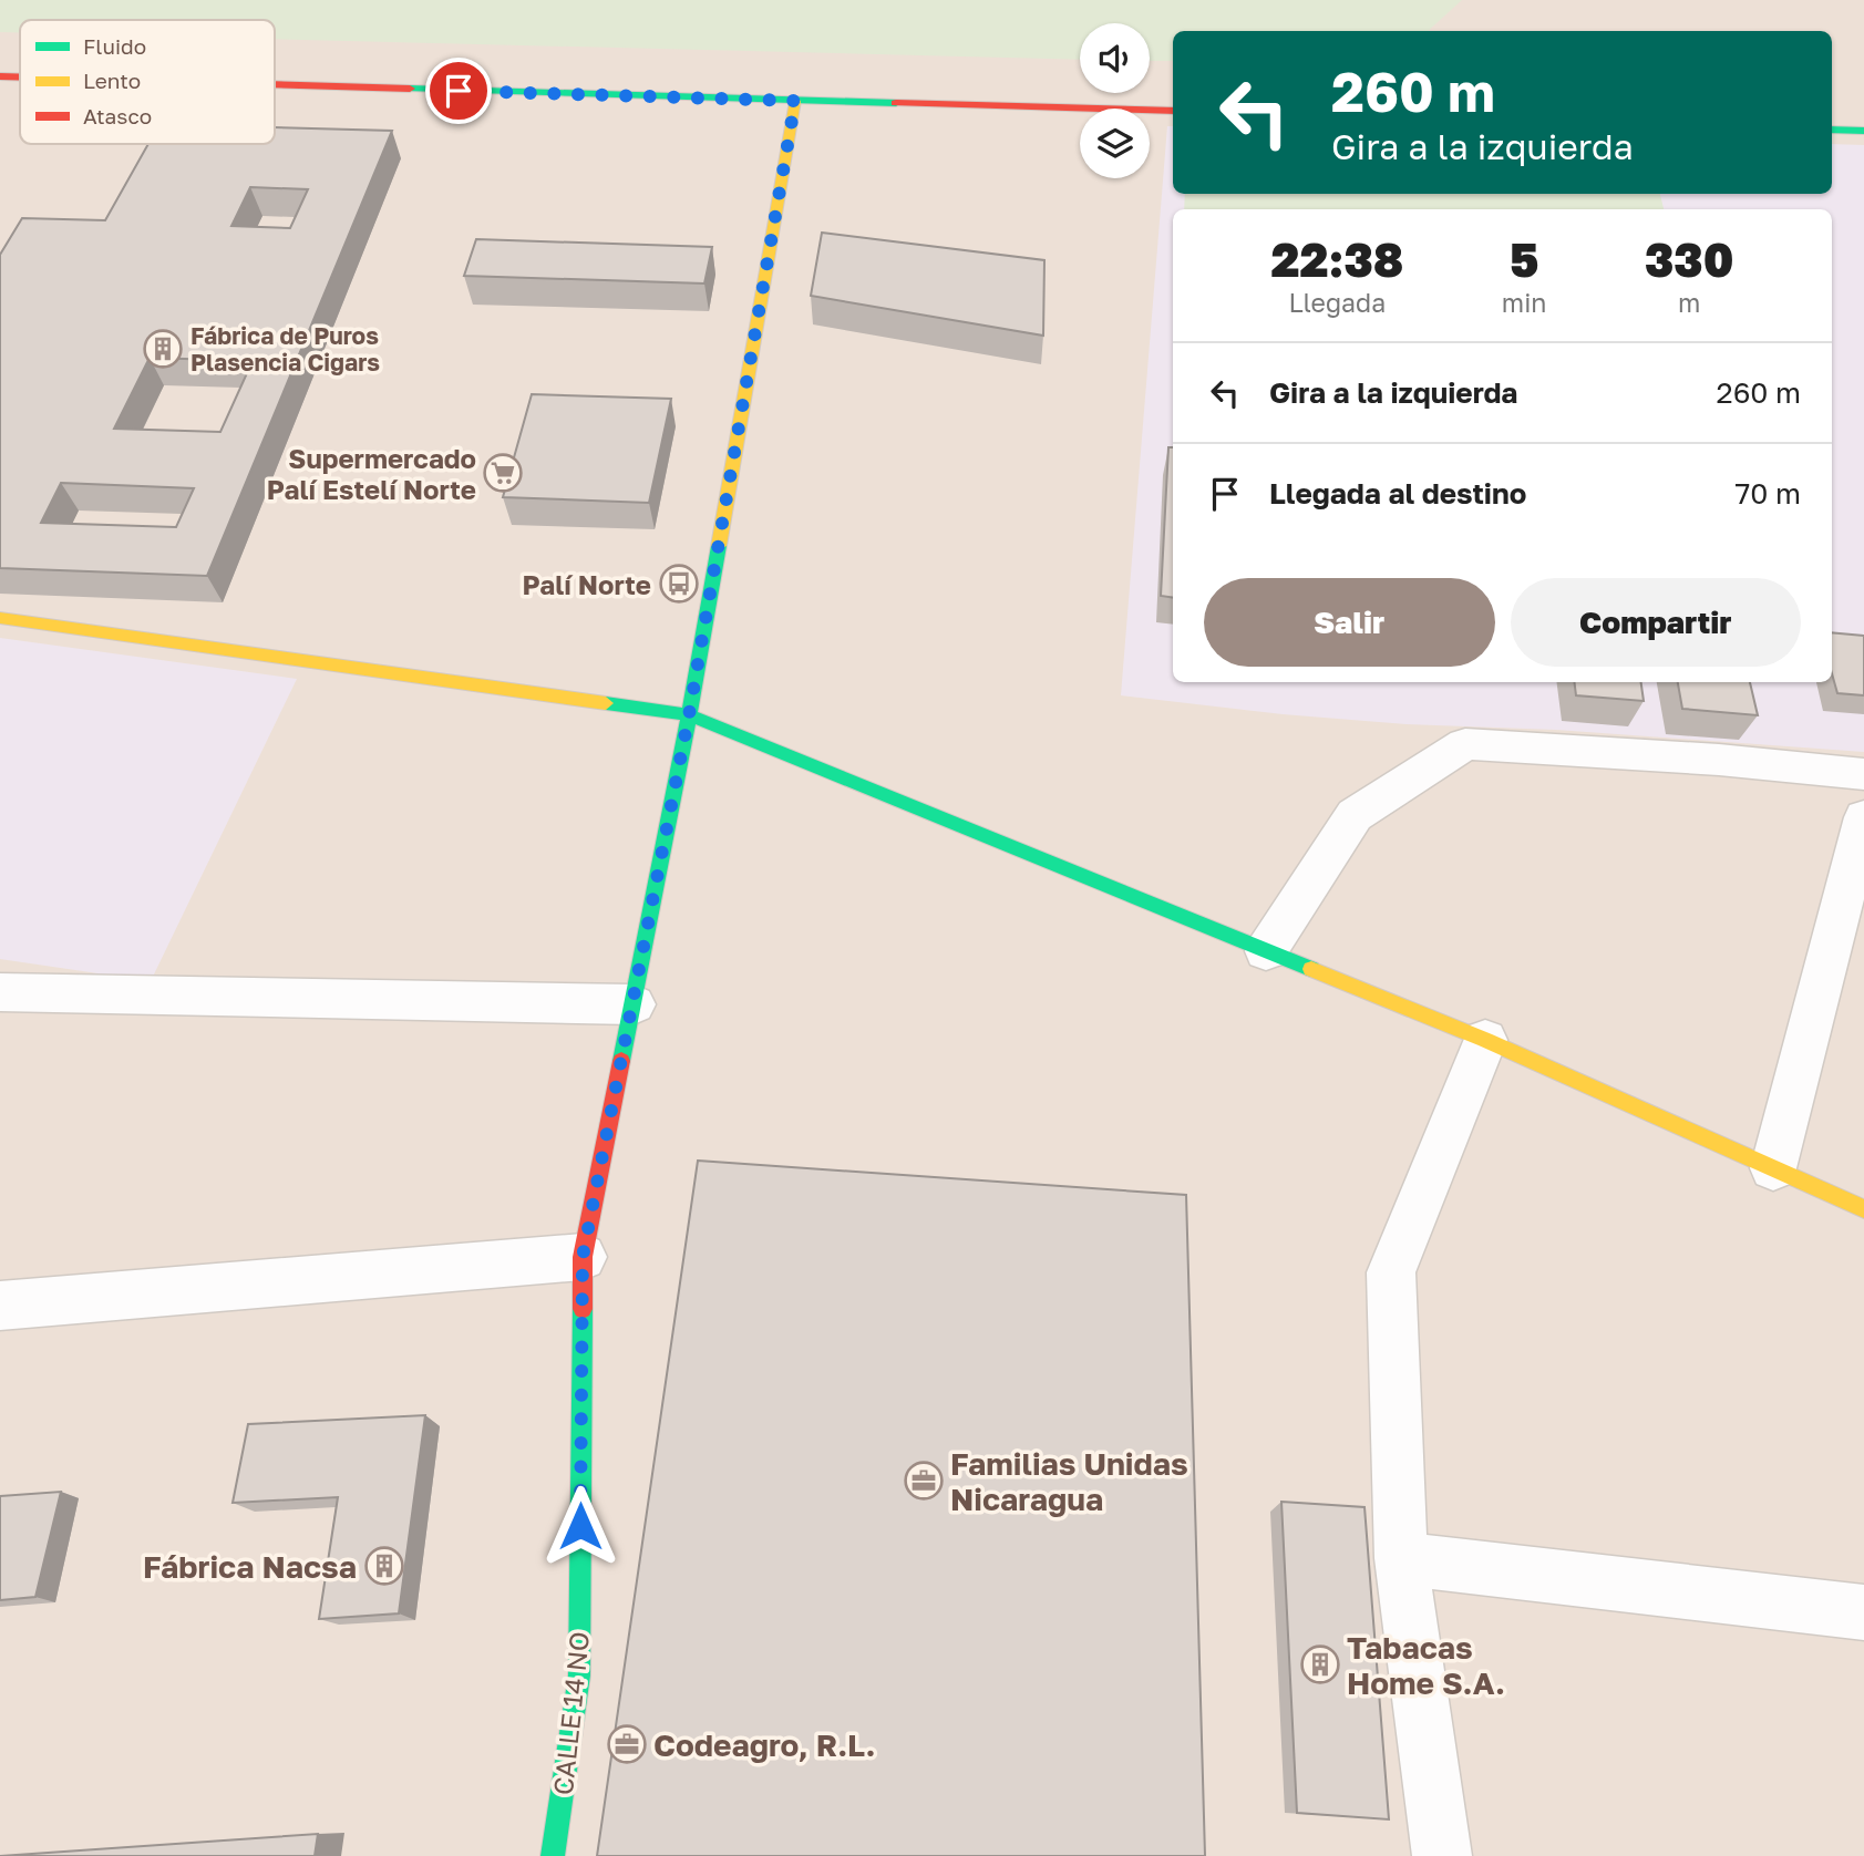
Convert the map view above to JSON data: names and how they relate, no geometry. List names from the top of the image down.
{
  "streets": {
    "street": ["CALLE 14 NO"]
  },
  "places": {
    "building": ["Fábrica de Puros Plasencia Cigars", "Fábrica Nacsa", "Tabacas Home S.A."],
    "supermarket": ["Supermercado Palí Estelí Norte"],
    "bus stop": ["Palí Norte"],
    "office": ["Familias Unidas Nicaragua", "Codeagro, R.L."]
  },
  "legend": ["Fluido", "Lento", "Atasco"],
  "page": {
    "turn": ["260 m", "Gira a la izquierda"],
    "eta": [
      "22:38",
      "Llegada",
      "5",
      "min",
      "330",
      "m"
    ],
    "list": [
      {
        "name": "Gira a la izquierda",
        "value": "260 m"
      },
      {
        "name": "Llegada al destino",
        "value": "70 m"
      }
    ],
    "buttons": ["Salir", "Compartir"]
  }
}
